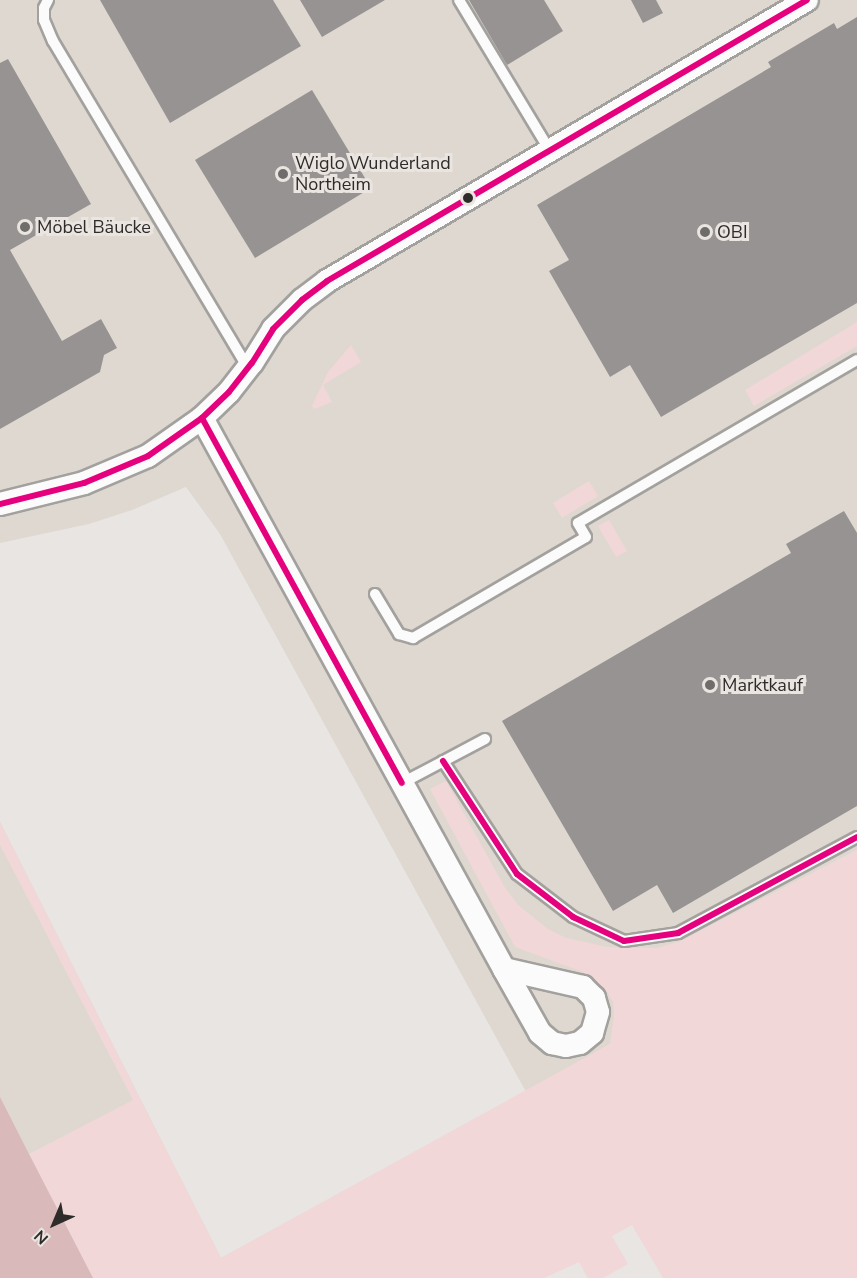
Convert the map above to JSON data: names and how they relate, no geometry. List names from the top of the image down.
{
  "places": [
    "Wiglo Wunderland Northeim",
    "Möbel Bäucke",
    "OBI",
    "Marktkauf"
  ],
  "north": "bottom left"
}
